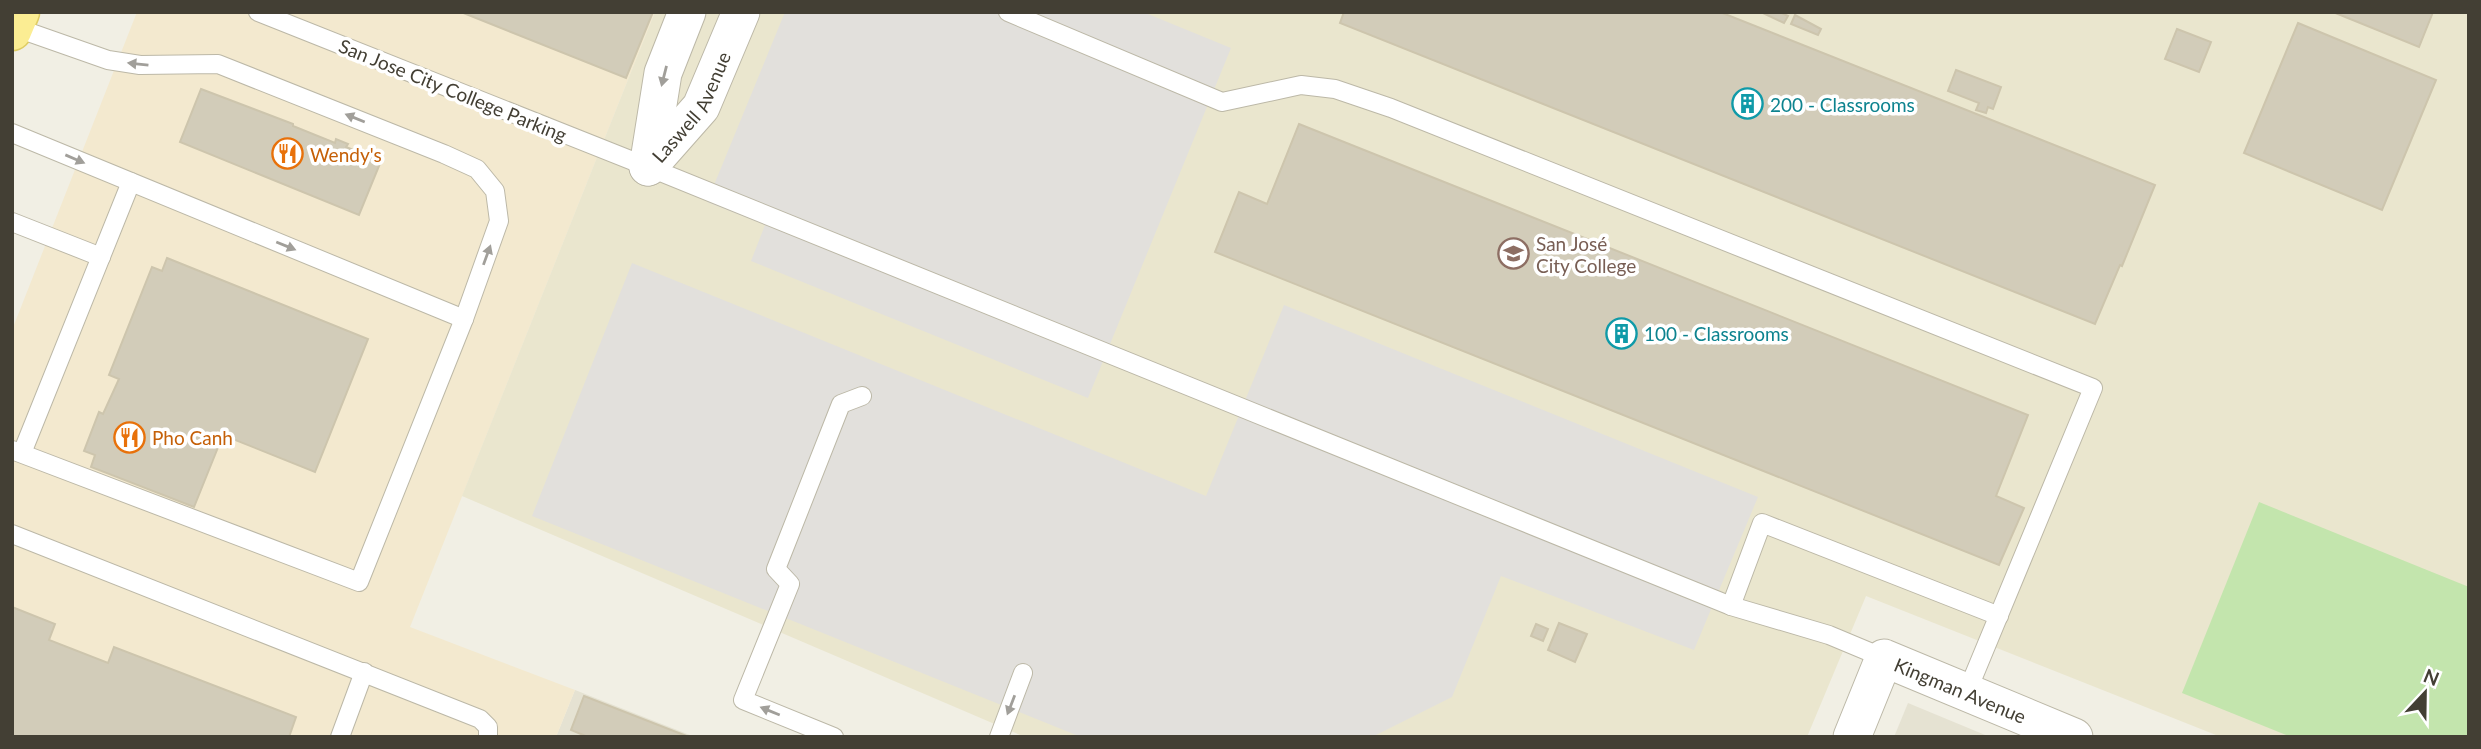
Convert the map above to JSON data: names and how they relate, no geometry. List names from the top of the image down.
{
  "streets": {
    "street": ["Laswell Avenue", "Kingman Avenue"],
    "lane": ["San Jose City College Parking"]
  },
  "crossings": [
    ["San Jose City College Parking", "Laswell Avenue"],
    ["San Jose City College Parking", "Kingman Avenue"]
  ],
  "places": {
    "building": ["200 - Classrooms", "100 - Classrooms"],
    "restaurant": ["Wendy's", "Pho Canh"],
    "school or university": ["San José City College"]
  },
  "north": "top"
}
